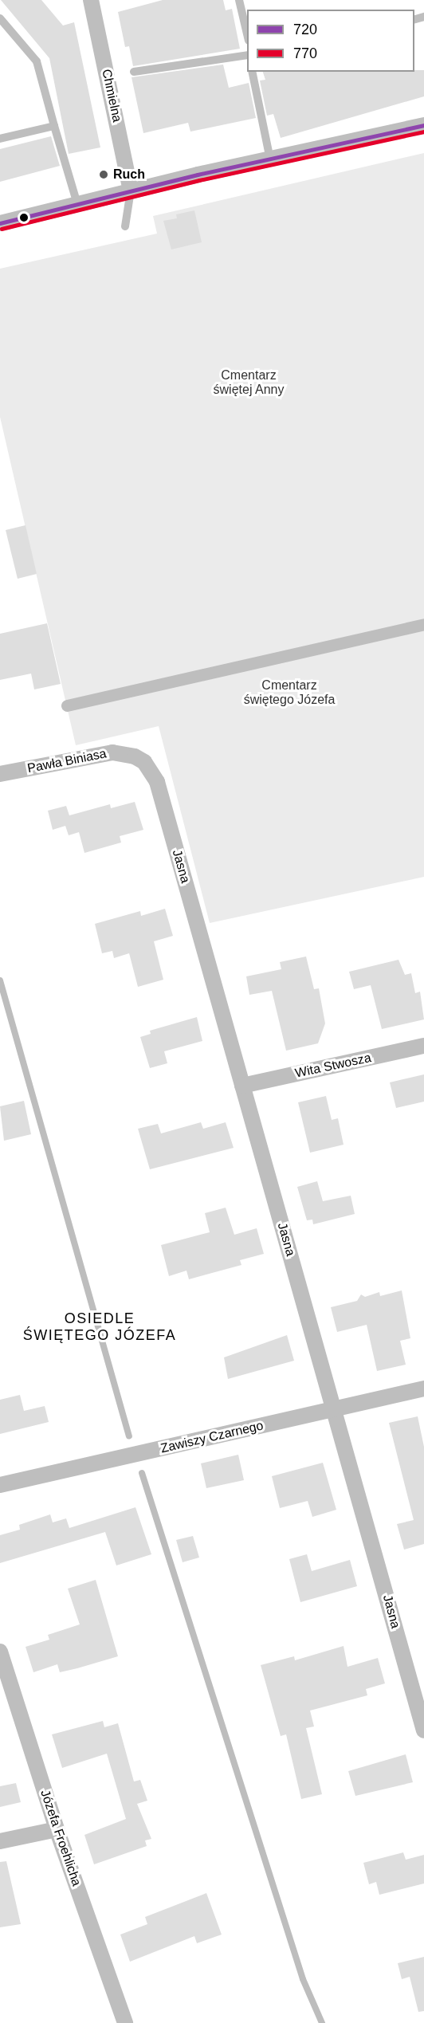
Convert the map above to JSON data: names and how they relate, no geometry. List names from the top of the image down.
{
  "streets": {
    "street": [
      "Chmielna",
      "Pawła Biniasa",
      "Jasna",
      "Wita Stwosza",
      "Zawiszy Czarnego",
      "Józefa Froehlicha"
    ]
  },
  "crossings": [
    ["Pawła Biniasa", "Jasna"],
    ["Jasna", "Wita Stwosza"],
    ["Jasna", "Zawiszy Czarnego"]
  ],
  "districts": ["OSIEDLE ŚWIĘTEGO JÓZEFA"],
  "parks": ["Cmentarz świętej Anny", "Cmentarz świętego Józefa"],
  "places": ["Ruch"],
  "lines": ["transit line 720", "transit line 770"],
  "legend": ["720", "770"]
}
